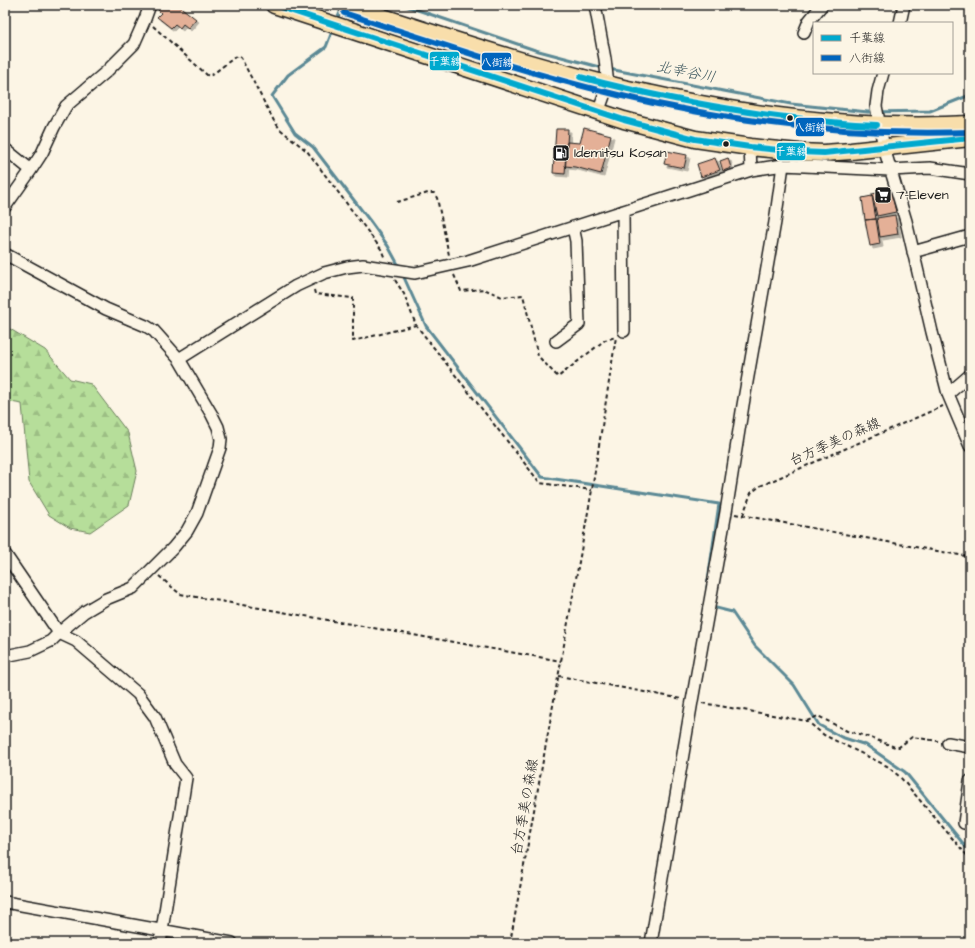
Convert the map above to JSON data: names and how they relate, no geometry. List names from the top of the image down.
{
  "streets": {
    "path": ["台方季美の森線"]
  },
  "water": ["北幸谷川"],
  "places": {
    "fuel station": ["Idemitsu Kosan"],
    "supermarket": ["7-Eleven"]
  },
  "lines": ["transit line 千葉線", "transit line 八街線"],
  "legend": ["千葉線", "八街線"]
}
